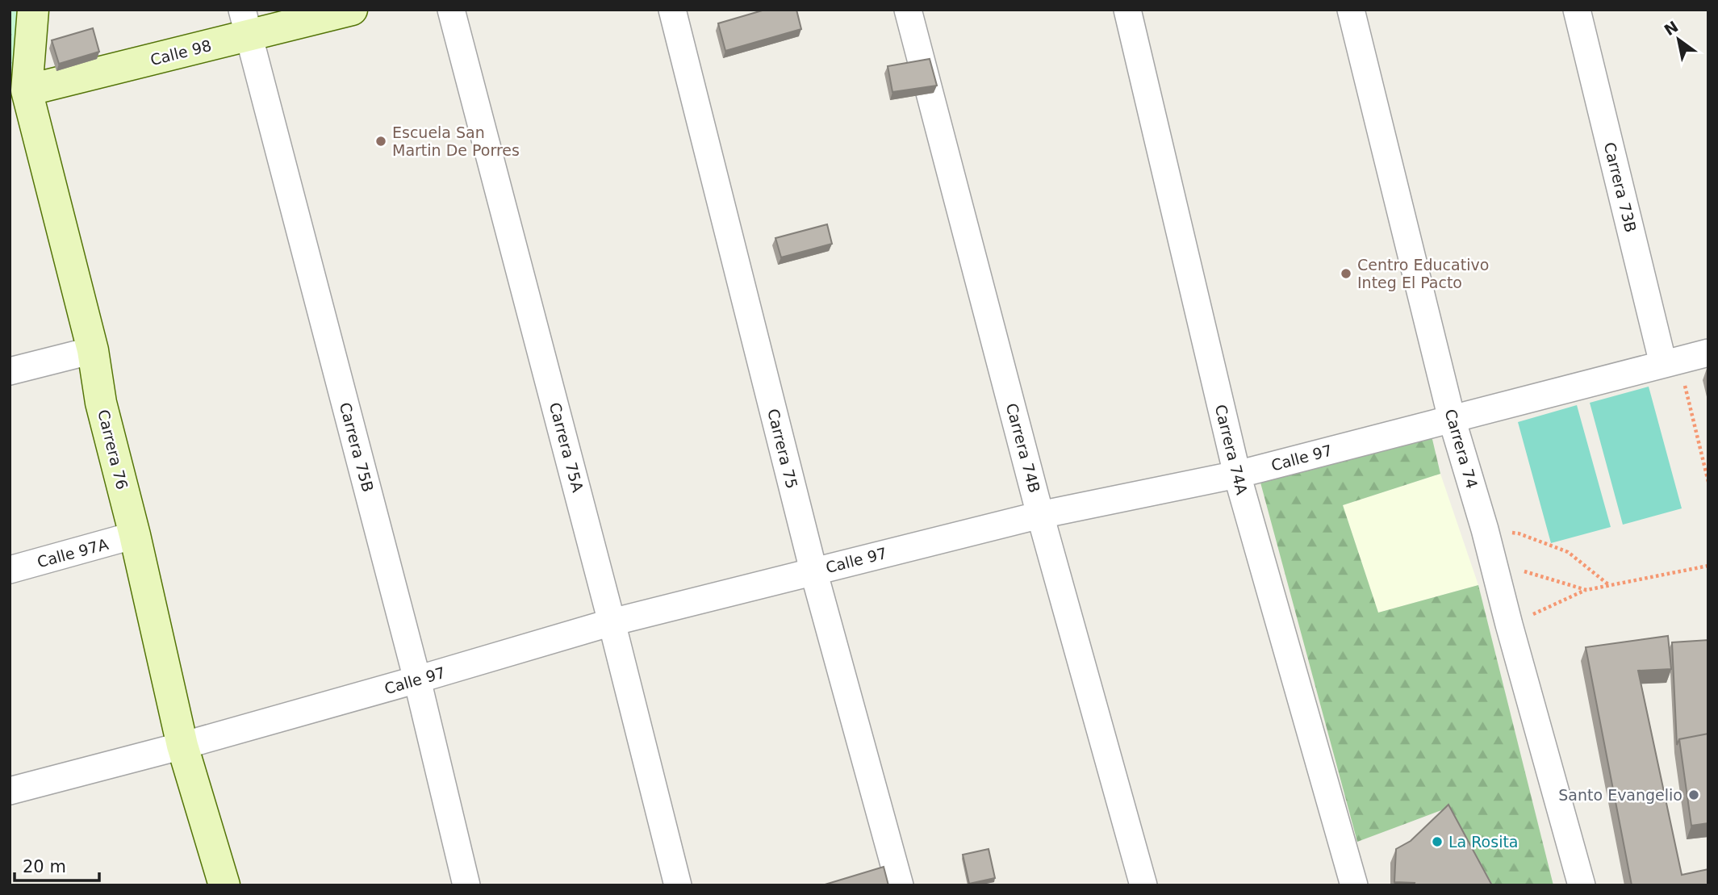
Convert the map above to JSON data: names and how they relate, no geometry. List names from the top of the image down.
{
  "streets": {
    "street": [
      "Calle 98",
      "Carrera 73B",
      "Carrera 75B",
      "Carrera 75A",
      "Carrera 74B",
      "Carrera 75",
      "Carrera 74",
      "Carrera 76",
      "Carrera 74A",
      "Calle 97",
      "Calle 97A"
    ]
  },
  "crossings": [
    ["Calle 98", "Carrera 75B"],
    ["Calle 98", "Carrera 76"],
    ["Carrera 73B", "Calle 97"],
    ["Carrera 75B", "Calle 97"],
    ["Carrera 75A", "Calle 97"],
    ["Carrera 74B", "Calle 97"],
    ["Carrera 75", "Calle 97"],
    ["Carrera 74", "Calle 97"],
    ["Carrera 76", "Calle 97"],
    ["Carrera 76", "Calle 97A"],
    ["Carrera 74A", "Calle 97"]
  ],
  "places": [
    "Escuela San Martin De Porres",
    "Centro Educativo Integ El Pacto",
    "Santo Evangelio",
    "La Rosita"
  ],
  "scale_bar": "20 m",
  "north": "top left"
}
